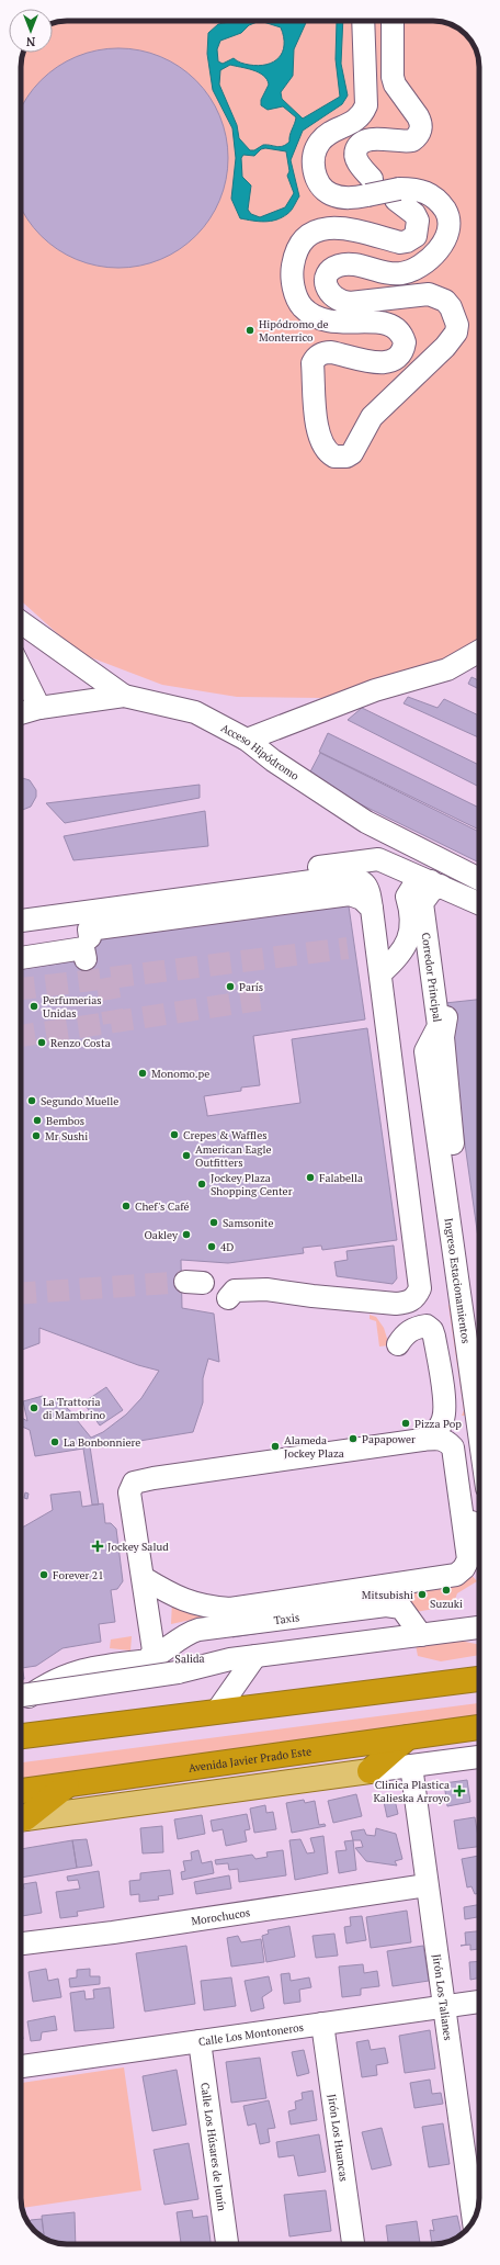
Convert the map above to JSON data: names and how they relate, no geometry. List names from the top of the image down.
{
  "streets": {
    "highway": ["Avenida Javier Prado Este"],
    "street": [
      "Acceso Hipódromo",
      "Corredor Principal",
      "Ingreso Estacionamientos",
      "Taxis",
      "Salida",
      "Morochucos",
      "Jirón Los Talianes",
      "Calle Los Montoneros",
      "Jirón Los Huancas",
      "Calle Los Húsares de Junín"
    ]
  },
  "crossings": [
    ["Corredor Principal", "Ingreso Estacionamientos"],
    ["Taxis", "Salida"],
    ["Morochucos", "Jirón Los Talianes"],
    ["Jirón Los Talianes", "Calle Los Montoneros"],
    ["Calle Los Montoneros", "Jirón Los Huancas"],
    ["Calle Los Montoneros", "Calle Los Húsares de Junín"]
  ],
  "places": {
    "other": [
      "Hipódromo de Monterrico",
      "París",
      "Perfumerias Unidas",
      "Renzo Costa",
      "Monomo.pe",
      "Segundo Muelle",
      "Bembos",
      "Crepes & Waffles",
      "Mr Sushi",
      "American Eagle Outfitters",
      "Falabella",
      "Jockey Plaza Shopping Center",
      "Chef's Café",
      "Samsonite",
      "Oakley",
      "4D",
      "La Trattoria di Mambrino",
      "Pizza Pop",
      "Papapower",
      "La Bonbonniere",
      "Alameda Jockey Plaza",
      "Forever 21",
      "Suzuki",
      "Mitsubishi"
    ],
    "health": ["Jockey Salud", "Clinica Plastica Kalieska Arroyo"]
  },
  "north": "bottom"
}
